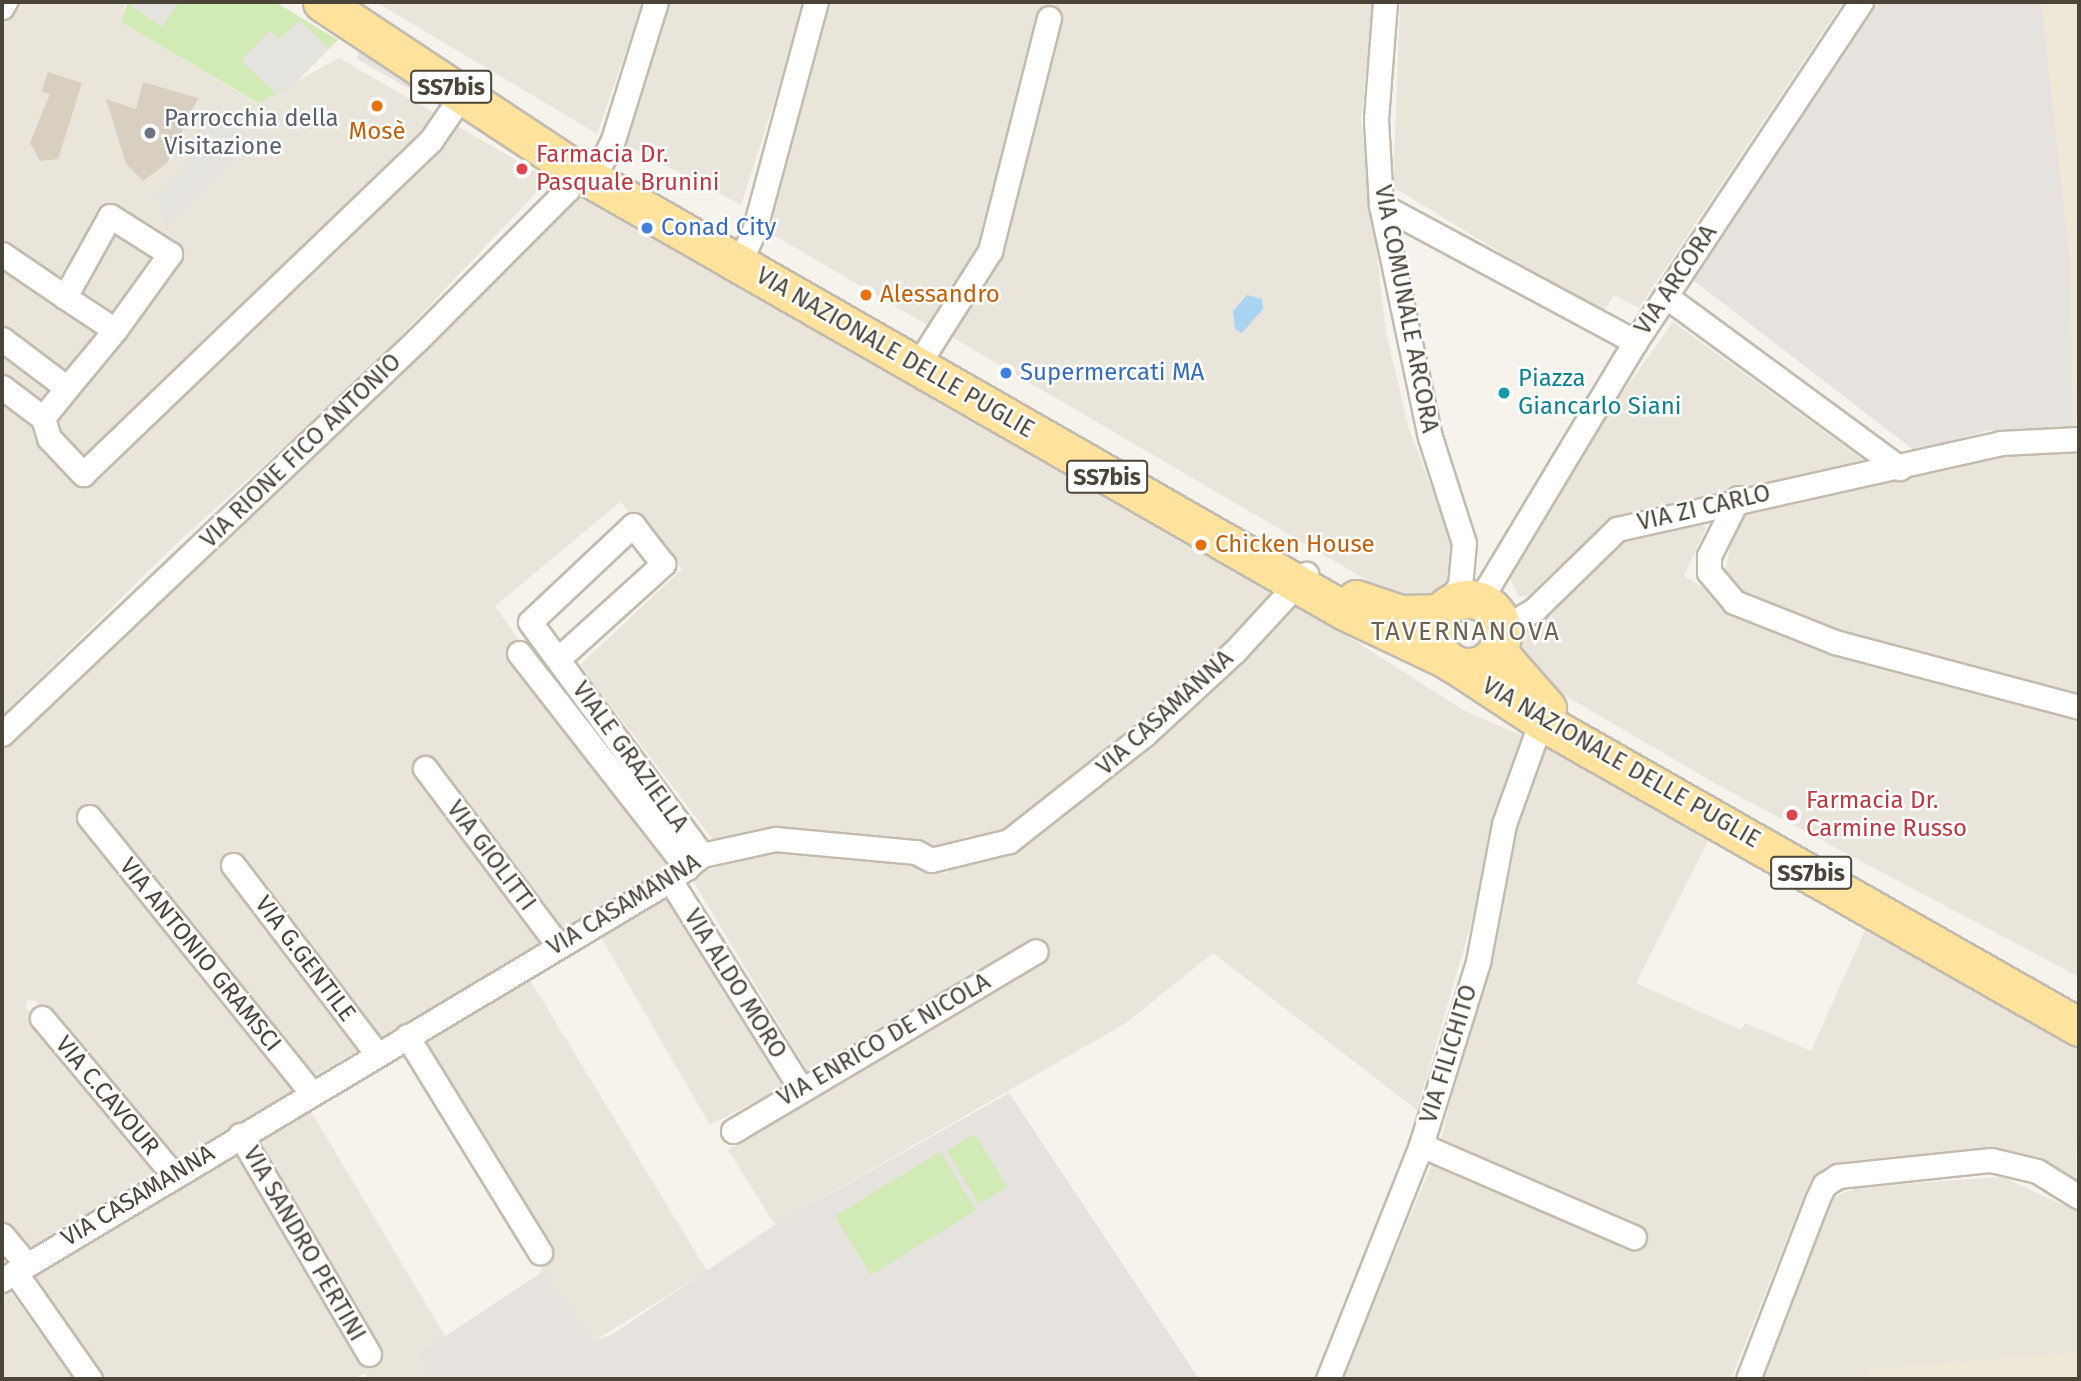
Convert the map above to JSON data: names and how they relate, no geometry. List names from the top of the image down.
{
  "streets": {
    "main road": ["SS7bis", "VIA NAZIONALE DELLE PUGLIE"],
    "street": [
      "VIA ARCORA",
      "VIA COMUNALE ARCORA",
      "VIA RIONE FICO ANTONIO",
      "VIA ZI CARLO",
      "VIA CASAMANNA",
      "VIALE GRAZIELLA",
      "VIA GIOLITTI",
      "VIA ANTONIO GRAMSCI",
      "VIA G.GENTILE",
      "VIA ALDO MORO",
      "VIA ENRICO DE NICOLA",
      "VIA FILICHITO",
      "VIA C.CAVOUR",
      "VIA SANDRO PERTINI"
    ]
  },
  "crossings": [
    ["VIA ARCORA", "VIA COMUNALE ARCORA"],
    ["VIA ARCORA", "VIA NAZIONALE DELLE PUGLIE"],
    ["VIA ARCORA", "VIA ZI CARLO"],
    ["VIA COMUNALE ARCORA", "VIA NAZIONALE DELLE PUGLIE"],
    ["VIA COMUNALE ARCORA", "VIA ZI CARLO"],
    ["VIA NAZIONALE DELLE PUGLIE", "VIA RIONE FICO ANTONIO"],
    ["VIA NAZIONALE DELLE PUGLIE", "VIA ZI CARLO"],
    ["VIA NAZIONALE DELLE PUGLIE", "VIA CASAMANNA"],
    ["VIA NAZIONALE DELLE PUGLIE", "VIA FILICHITO"],
    ["VIA CASAMANNA", "VIALE GRAZIELLA"],
    ["VIA CASAMANNA", "VIA GIOLITTI"],
    ["VIA CASAMANNA", "VIA ANTONIO GRAMSCI"],
    ["VIA CASAMANNA", "VIA G.GENTILE"],
    ["VIA CASAMANNA", "VIA ALDO MORO"],
    ["VIA CASAMANNA", "VIA C.CAVOUR"],
    ["VIA CASAMANNA", "VIA SANDRO PERTINI"],
    ["VIALE GRAZIELLA", "VIA ALDO MORO"],
    ["VIA ALDO MORO", "VIA ENRICO DE NICOLA"]
  ],
  "districts": ["TAVERNANOVA"],
  "places": [
    "Mosè",
    "Parrocchia della Visitazione",
    "Farmacia Dr. Pasquale Brunini",
    "Conad City",
    "Alessandro",
    "Supermercati MA",
    "Piazza Giancarlo Siani",
    "Chicken House",
    "Farmacia Dr. Carmine Russo"
  ]
}
